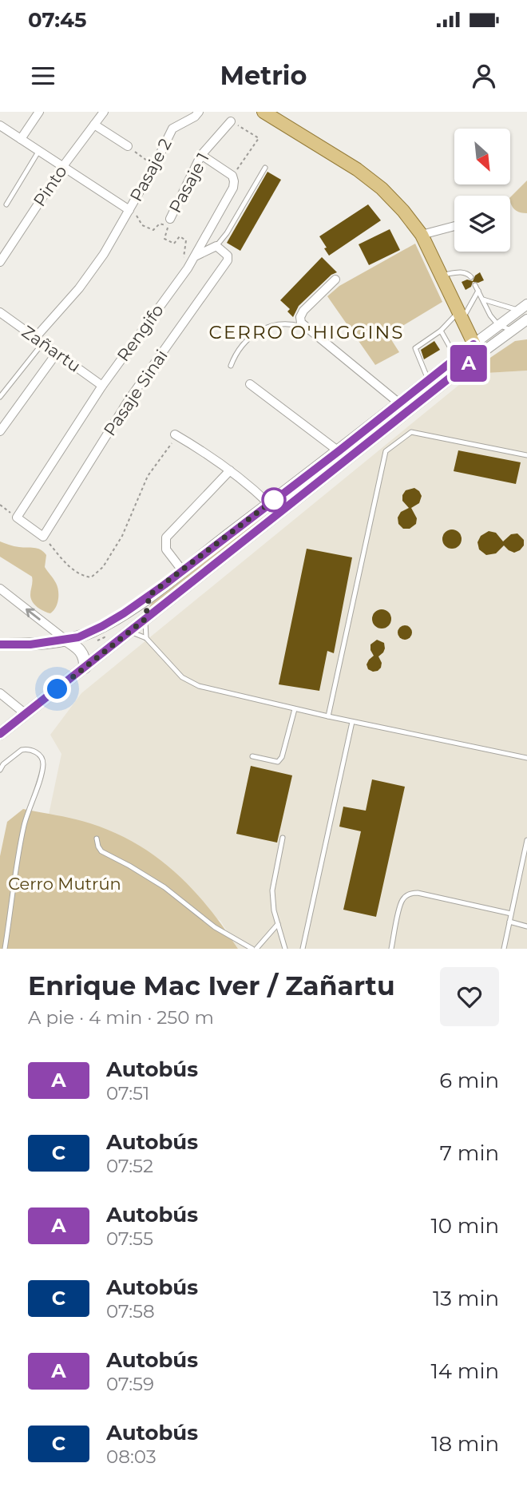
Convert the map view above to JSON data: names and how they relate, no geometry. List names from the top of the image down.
{
  "streets": {
    "street": [
      "Pasaje 2",
      "Pasaje 1",
      "Pinto",
      "Rengifo",
      "Zañartu",
      "Pasaje Sinai"
    ]
  },
  "crossings": [
    ["Pasaje 2", "Zañartu"],
    ["Rengifo", "Zañartu"]
  ],
  "districts": ["CERRO O'HIGGINS"],
  "parks": ["Cerro Mutrún"],
  "lines": ["bus line A"],
  "north": "bottom right",
  "page": {
    "status": "07:45",
    "header": "Metrio",
    "on_map": "A",
    "heading": ["Enrique Mac Iver / Zañartu", "A pie · 4 min · 250 m"],
    "list": [
      {
        "mark": "A",
        "name": "Autobús",
        "note": "07:51",
        "value": "6 min"
      },
      {
        "mark": "C",
        "name": "Autobús",
        "note": "07:52",
        "value": "7 min"
      },
      {
        "mark": "A",
        "name": "Autobús",
        "note": "07:55",
        "value": "10 min"
      },
      {
        "mark": "C",
        "name": "Autobús",
        "note": "07:58",
        "value": "13 min"
      },
      {
        "mark": "A",
        "name": "Autobús",
        "note": "07:59",
        "value": "14 min"
      },
      {
        "mark": "C",
        "name": "Autobús",
        "note": "08:03",
        "value": "18 min"
      }
    ]
  }
}
